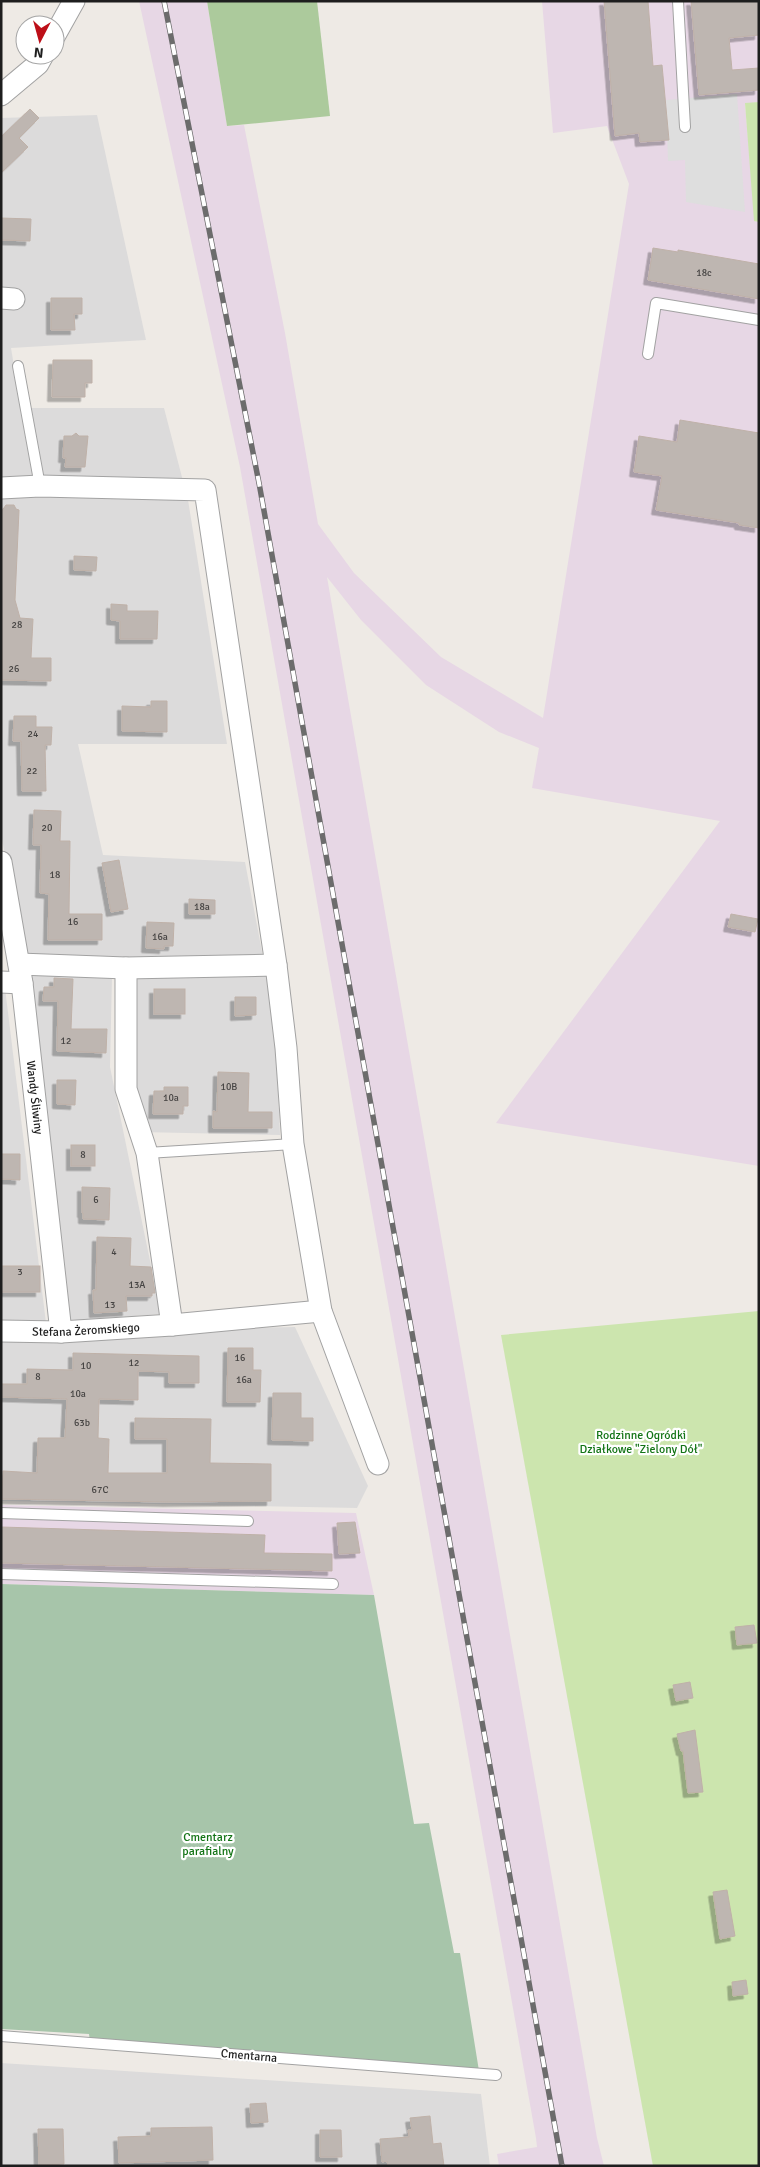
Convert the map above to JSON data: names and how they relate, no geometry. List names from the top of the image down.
{
  "streets": {
    "street": ["Wandy Śliwiny", "Stefana Żeromskiego"],
    "lane": ["Cmentarna"]
  },
  "crossings": [
    ["Wandy Śliwiny", "Stefana Żeromskiego"]
  ],
  "parks": ["Rodzinne Ogródki Działkowe \"Zielony Dół\"", "Cmentarz parafialny"],
  "house_numbers": [
    "18c",
    "28",
    "26",
    "24",
    "22",
    "20",
    "18",
    "18a",
    "16",
    "16a",
    "12",
    "10B",
    "10a",
    "8",
    "6",
    "4",
    "3",
    "13A",
    "13",
    "16",
    "12",
    "10",
    "8",
    "16a",
    "10a",
    "63b",
    "67C"
  ],
  "north": "bottom"
}
